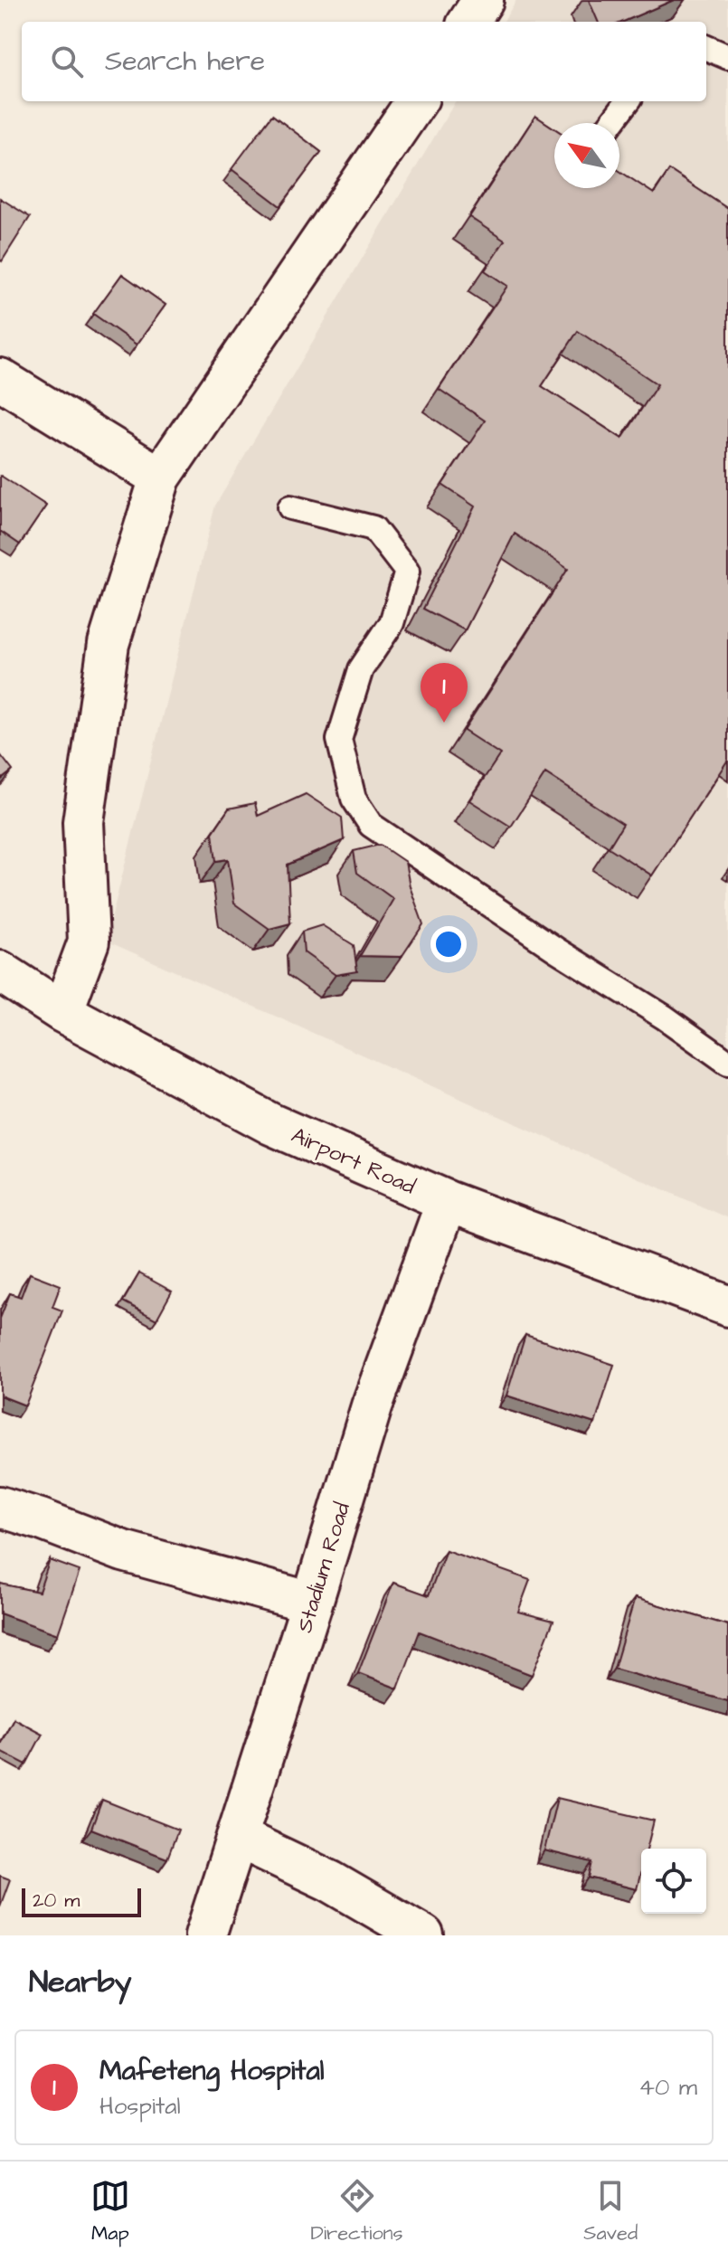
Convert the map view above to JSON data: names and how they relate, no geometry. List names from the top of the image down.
{
  "streets": {
    "street": ["Airport Road", "Stadium Road"]
  },
  "crossings": [
    ["Airport Road", "Stadium Road"]
  ],
  "scale_bar": "20 m",
  "north": "top left",
  "page": {
    "search": "Search here",
    "pins": "1",
    "scale": "20 m",
    "heading": "Nearby",
    "list": [
      {
        "mark": "1",
        "name": "Mafeteng Hospital",
        "note": "Hospital",
        "value": "40 m"
      }
    ],
    "nav": ["Map", "Directions", "Saved"]
  }
}
